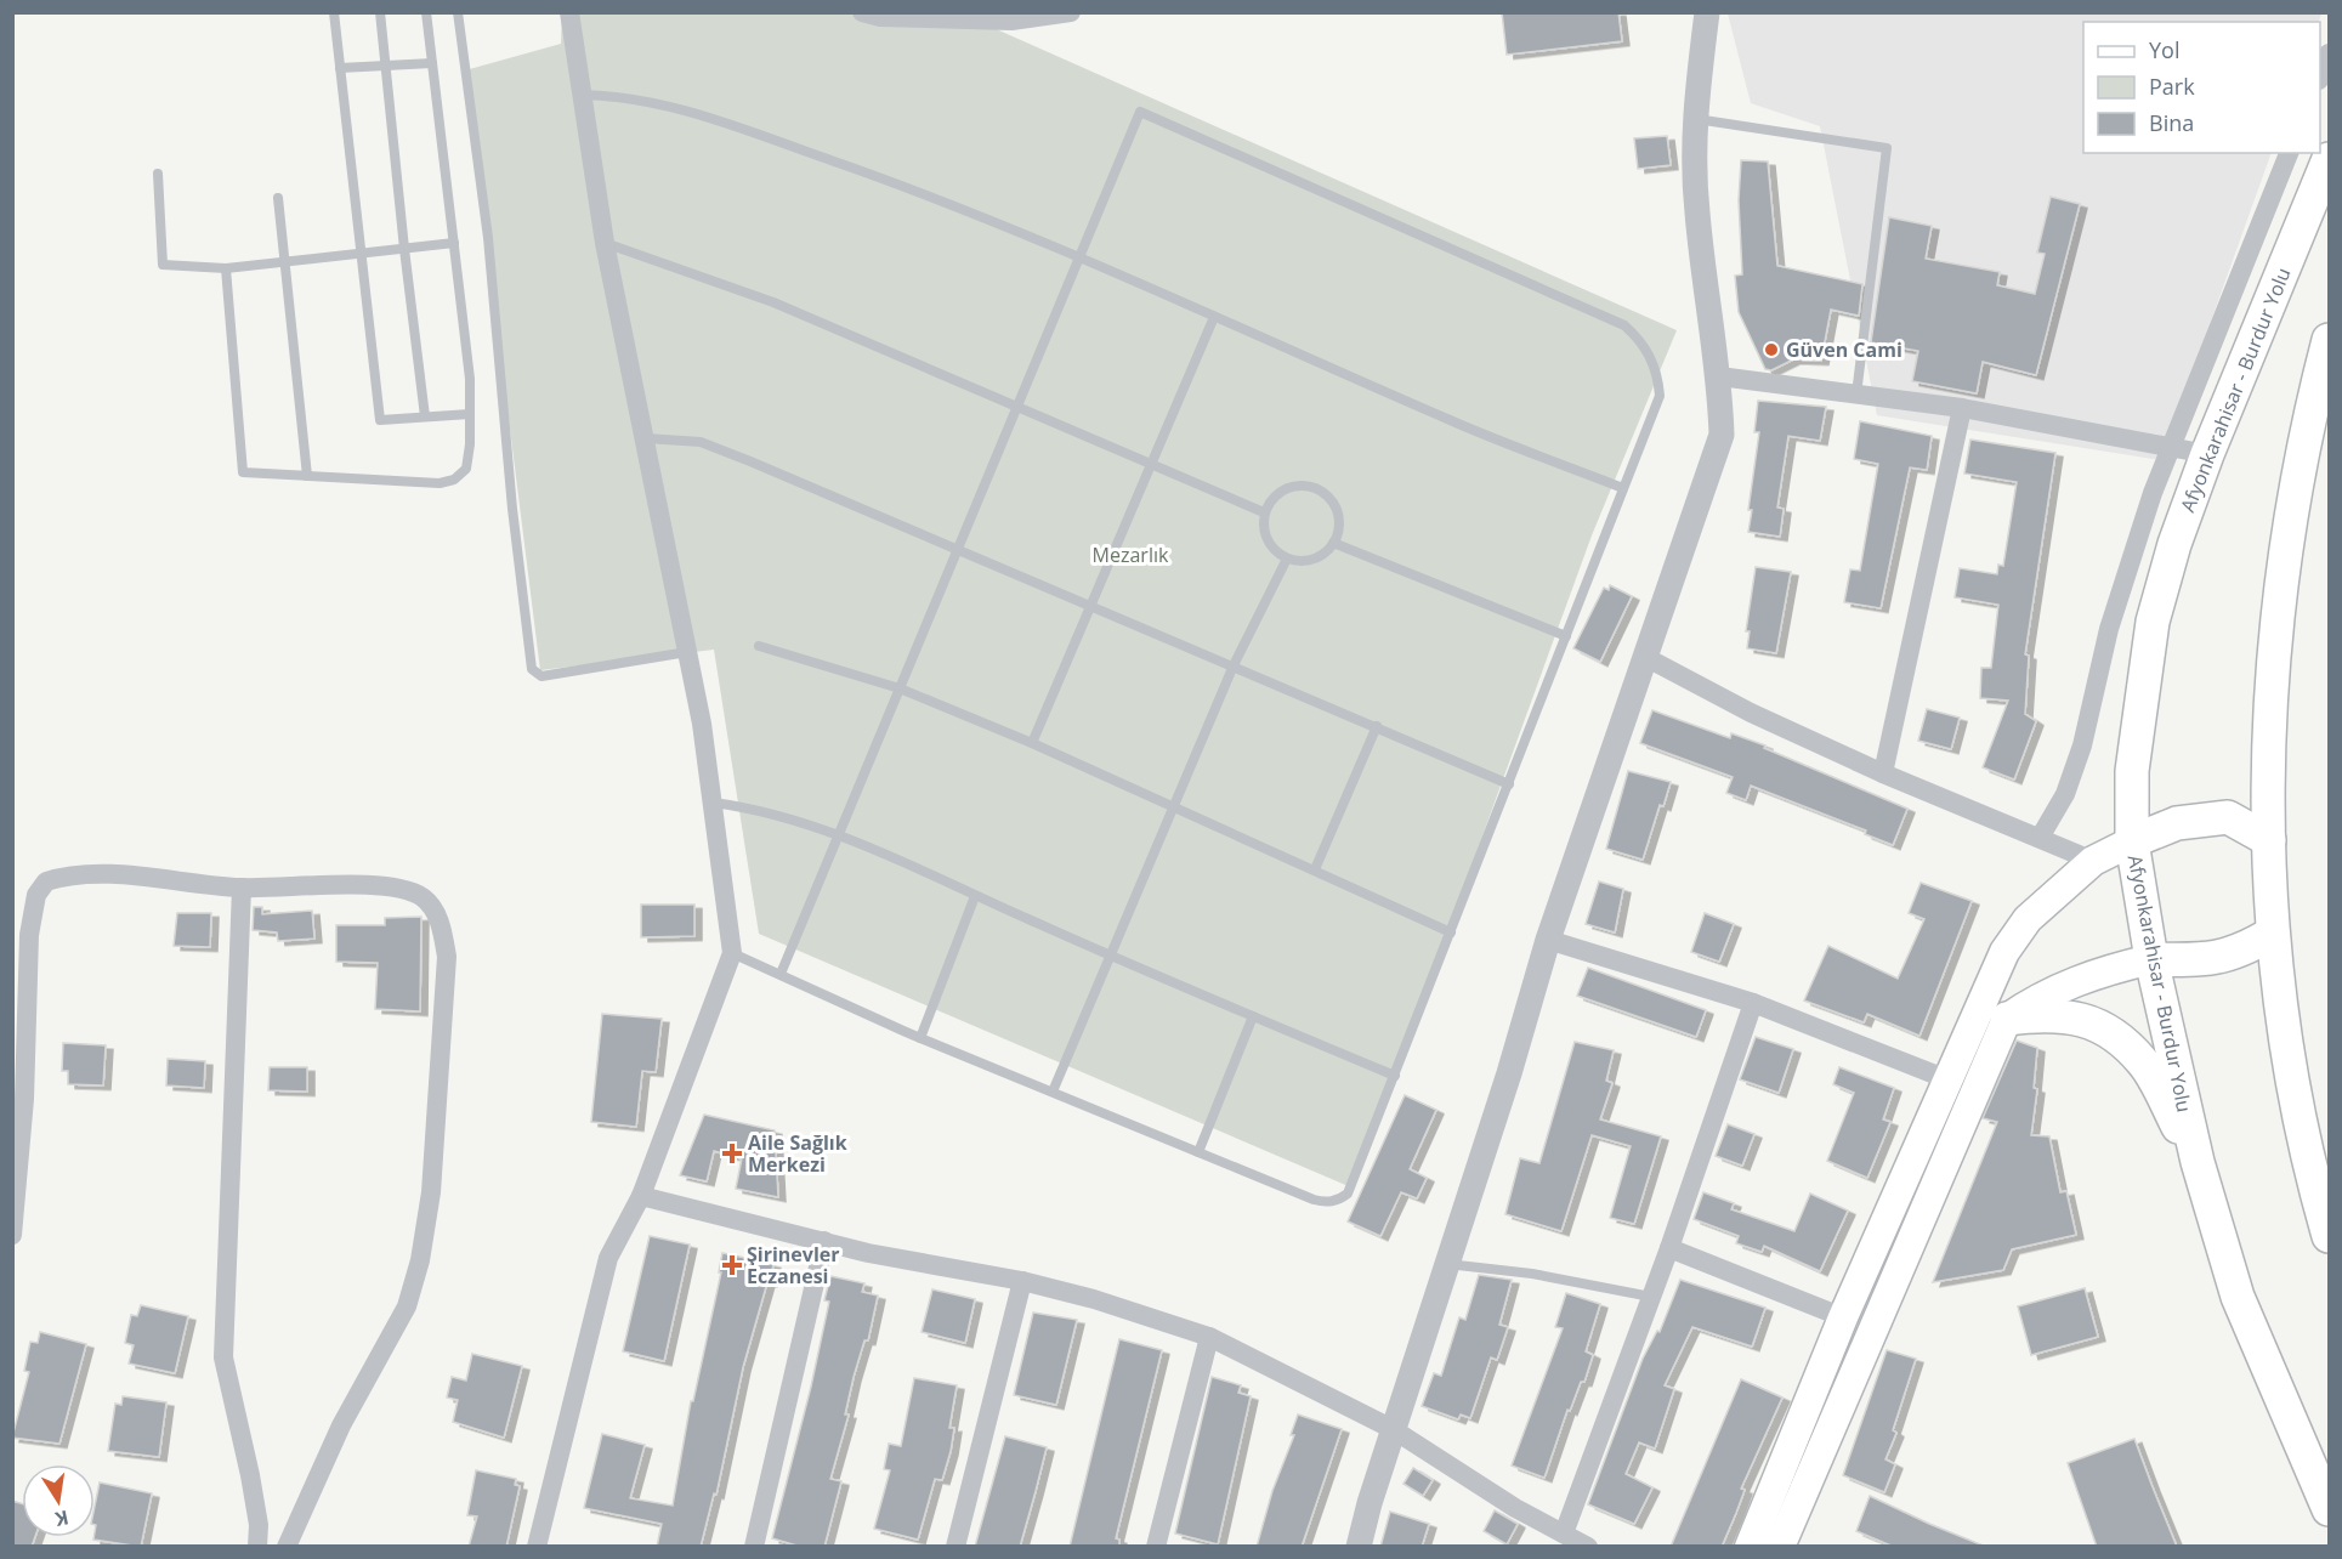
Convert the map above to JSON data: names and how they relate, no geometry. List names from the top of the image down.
{
  "streets": {
    "highway": ["Afyonkarahisar - Burdur Yolu"]
  },
  "parks": ["Mezarlık"],
  "places": {
    "other": ["Güven Cami"],
    "health": ["Aile Sağlık Merkezi", "Şirinevler Eczanesi"]
  },
  "legend": ["Yol", "Park", "Bina"],
  "north": "bottom"
}
